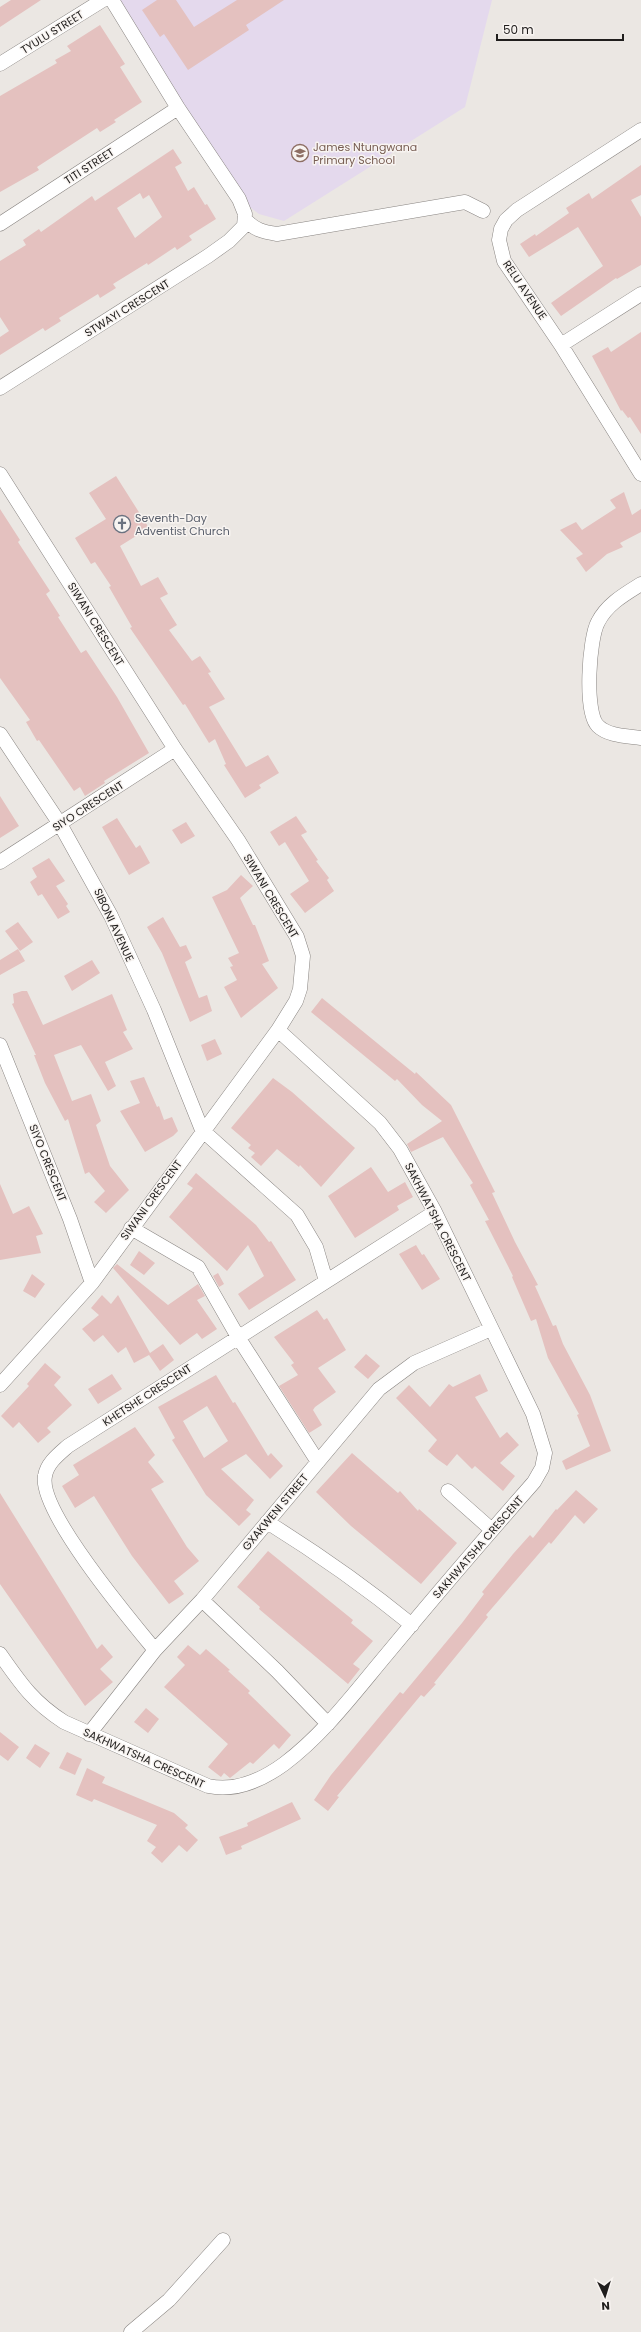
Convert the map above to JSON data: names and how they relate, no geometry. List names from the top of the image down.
{
  "streets": {
    "street": [
      "TYULU STREET",
      "TITI STREET",
      "RELU AVENUE",
      "STWAYI CRESCENT",
      "SIWANI CRESCENT",
      "SIYO CRESCENT",
      "SIBONI AVENUE",
      "SAKHWATSHA CRESCENT",
      "KHETSHE CRESCENT",
      "GXAKWENI STREET"
    ]
  },
  "crossings": [
    ["SIWANI CRESCENT", "SIYO CRESCENT"],
    ["SIWANI CRESCENT", "SIBONI AVENUE"],
    ["SIWANI CRESCENT", "SAKHWATSHA CRESCENT"],
    ["SIYO CRESCENT", "SIBONI AVENUE"],
    ["SAKHWATSHA CRESCENT", "KHETSHE CRESCENT"],
    ["SAKHWATSHA CRESCENT", "GXAKWENI STREET"],
    ["KHETSHE CRESCENT", "GXAKWENI STREET"]
  ],
  "places": {
    "school or university": ["James Ntungwana Primary School"],
    "church": ["Seventh-Day Adventist Church"]
  },
  "scale_bar": "50 m",
  "north": "bottom"
}
